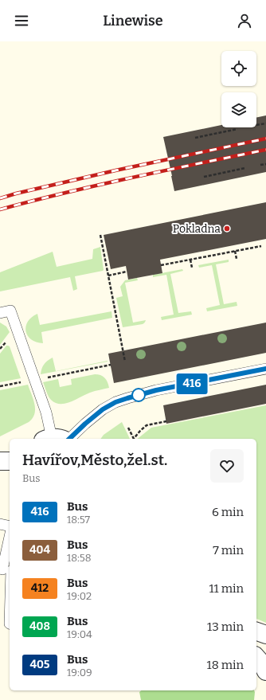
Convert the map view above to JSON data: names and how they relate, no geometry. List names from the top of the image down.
{
  "places": ["Pokladna"],
  "lines": ["bus line 416"],
  "page": {
    "header": "Linewise",
    "on_map": "416",
    "heading": ["Havířov,Město,žel.st.", "Bus"],
    "list": [
      {
        "mark": "416",
        "name": "Bus",
        "note": "18:57",
        "value": "6 min"
      },
      {
        "mark": "404",
        "name": "Bus",
        "note": "18:58",
        "value": "7 min"
      },
      {
        "mark": "412",
        "name": "Bus",
        "note": "19:02",
        "value": "11 min"
      },
      {
        "mark": "408",
        "name": "Bus",
        "note": "19:04",
        "value": "13 min"
      },
      {
        "mark": "405",
        "name": "Bus",
        "note": "19:09",
        "value": "18 min"
      }
    ]
  }
}
